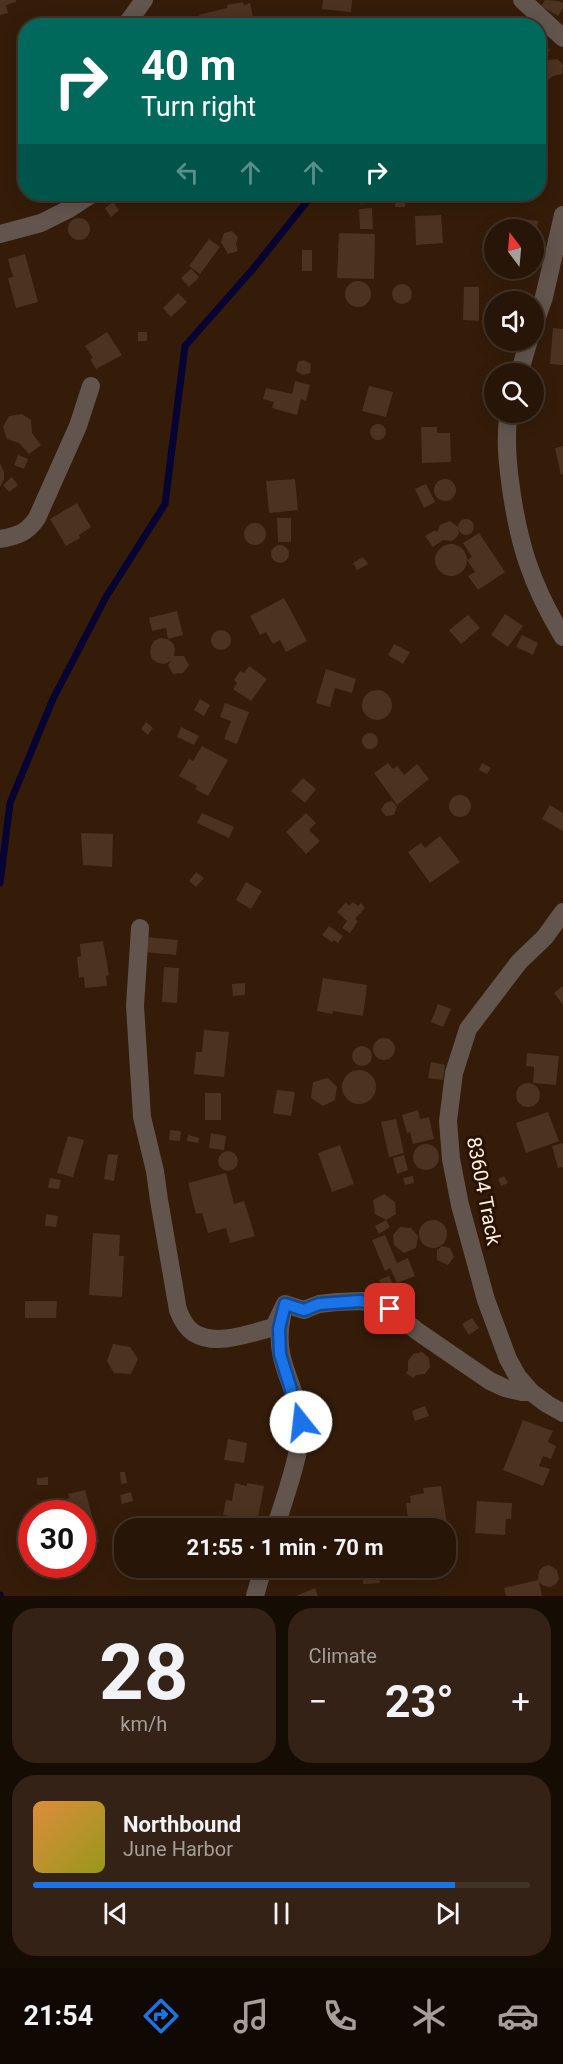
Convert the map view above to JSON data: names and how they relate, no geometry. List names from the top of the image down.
{
  "streets": {
    "street": ["83604 Track"]
  },
  "north": "top",
  "page": {
    "turn": ["40 m", "Turn right"],
    "limit": "30",
    "trip": "21:55 · 1 min · 70 m",
    "tile": [
      ["28", "km/h"],
      "Climate"
    ],
    "heat": ["−", "23°", "+"],
    "song": ["Northbound", "June Harbor"],
    "tabs": "21:54"
  }
}
